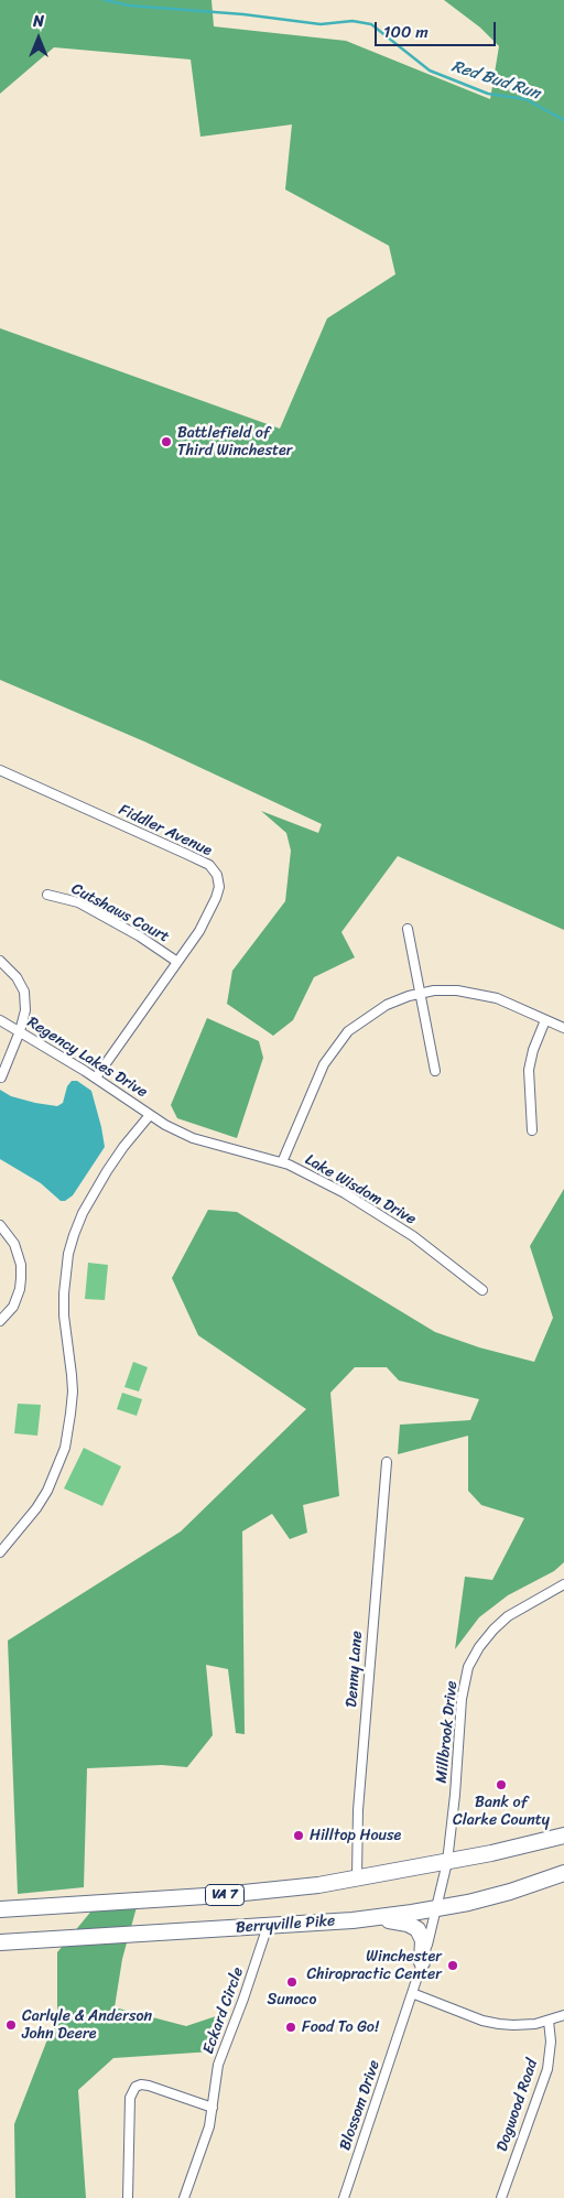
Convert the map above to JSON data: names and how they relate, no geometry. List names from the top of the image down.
{
  "streets": {
    "highway": ["VA 7", "Berryville Pike"],
    "street": [
      "Fiddler Avenue",
      "Cutshaws Court",
      "Regency Lakes Drive",
      "Lake Wisdom Drive",
      "Denny Lane",
      "Millbrook Drive",
      "Eckard Circle",
      "Blossom Drive",
      "Dogwood Road"
    ]
  },
  "crossings": [
    ["Fiddler Avenue", "Cutshaws Court"],
    ["Fiddler Avenue", "Regency Lakes Drive"],
    ["Regency Lakes Drive", "Lake Wisdom Drive"],
    ["Denny Lane", "VA 7"],
    ["Millbrook Drive", "VA 7"],
    ["Millbrook Drive", "Blossom Drive"],
    ["VA 7", "Blossom Drive"],
    ["Berryville Pike", "Eckard Circle"],
    ["Berryville Pike", "Blossom Drive"]
  ],
  "water": ["Red Bud Run"],
  "places": [
    "Battlefield of Third Winchester",
    "Bank of Clarke County",
    "Hilltop House",
    "Winchester Chiropractic Center",
    "Sunoco",
    "Carlyle & Anderson John Deere",
    "Food To Go!"
  ],
  "scale_bar": "100 m",
  "north": "top"
}
